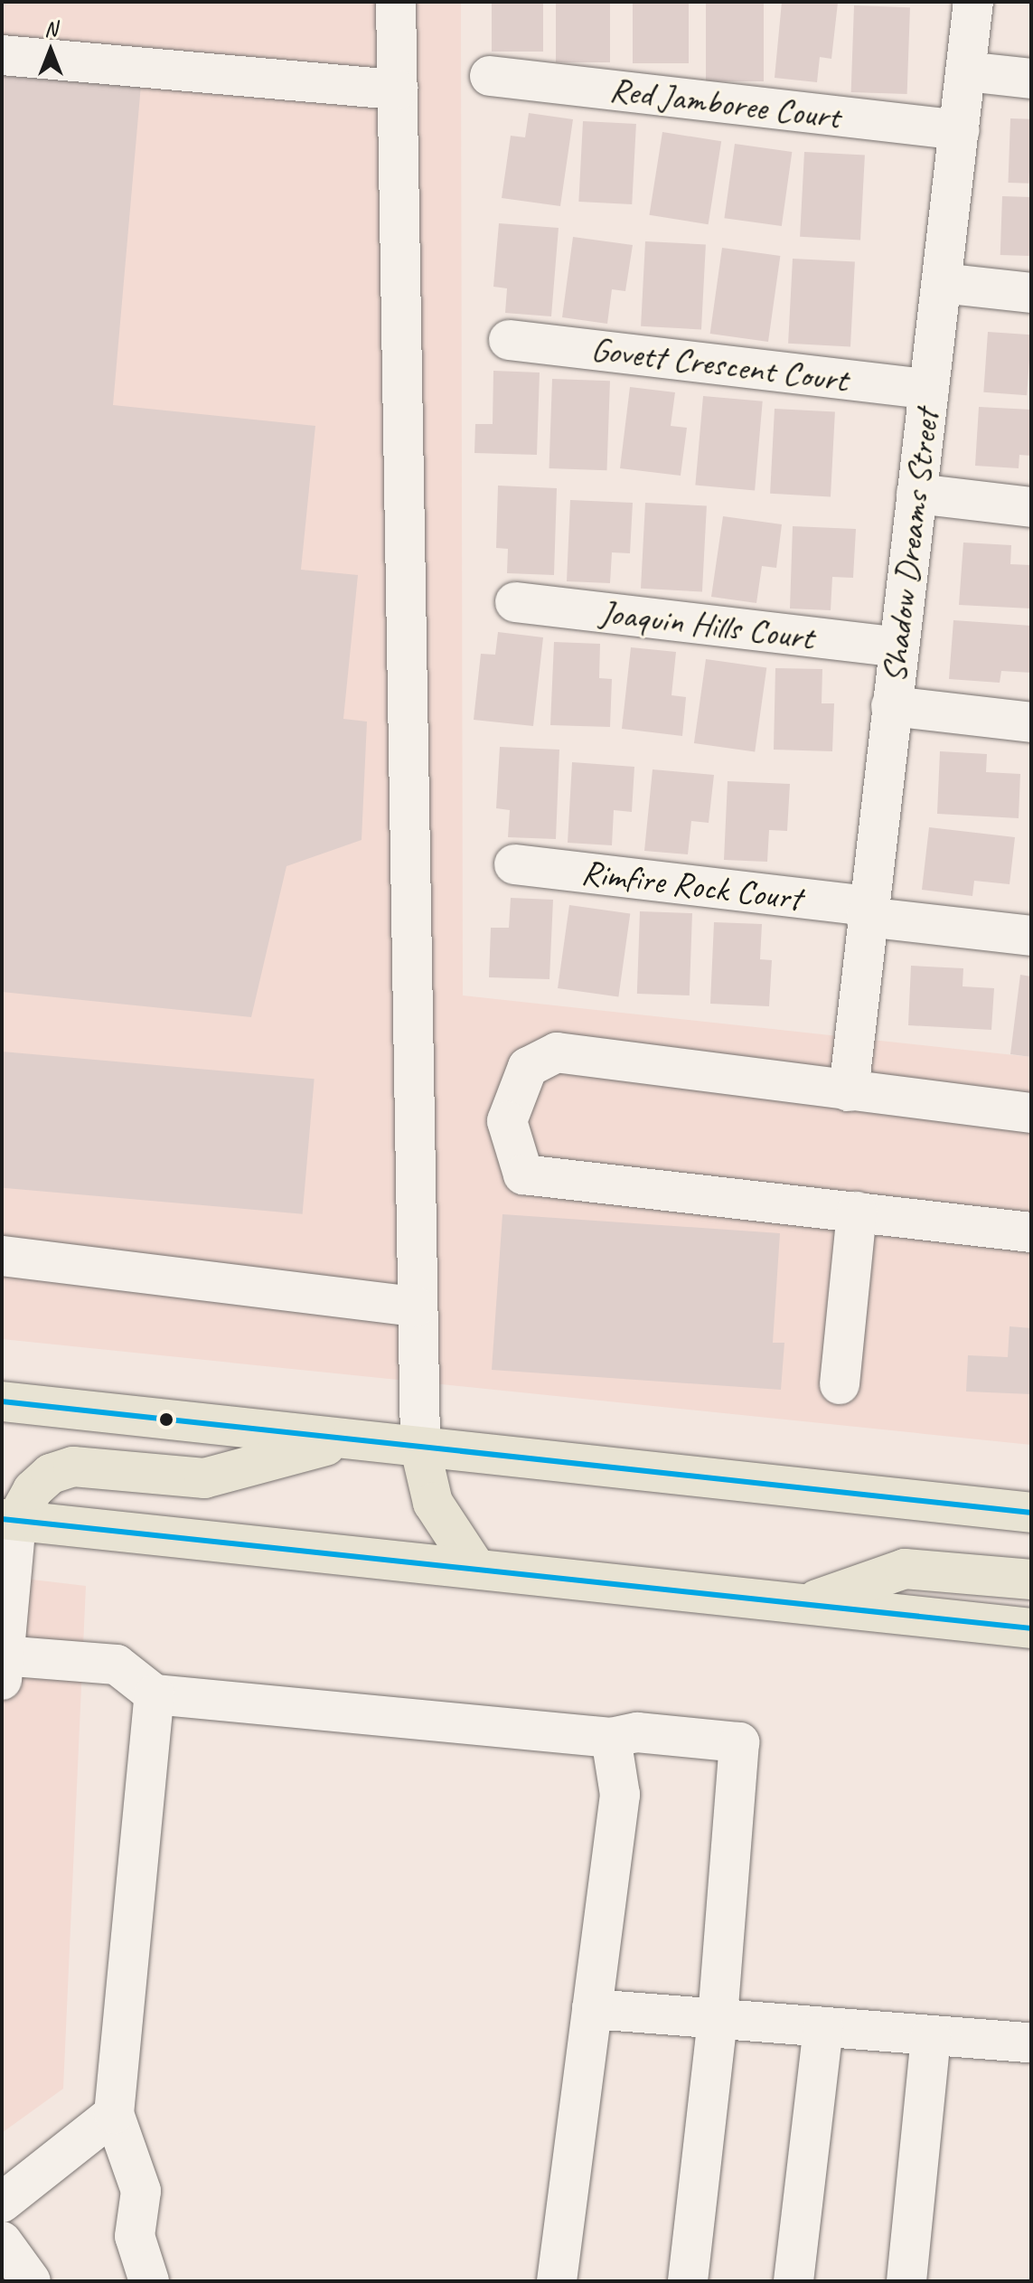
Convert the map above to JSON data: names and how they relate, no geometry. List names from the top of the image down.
{
  "streets": {
    "street": [
      "Red Jamboree Court",
      "Govett Crescent Court",
      "Shadow Dreams Street",
      "Joaquin Hills Court",
      "Rimfire Rock Court"
    ]
  },
  "crossings": [
    ["Red Jamboree Court", "Shadow Dreams Street"],
    ["Govett Crescent Court", "Shadow Dreams Street"],
    ["Shadow Dreams Street", "Joaquin Hills Court"],
    ["Shadow Dreams Street", "Rimfire Rock Court"]
  ],
  "north": "top"
}
